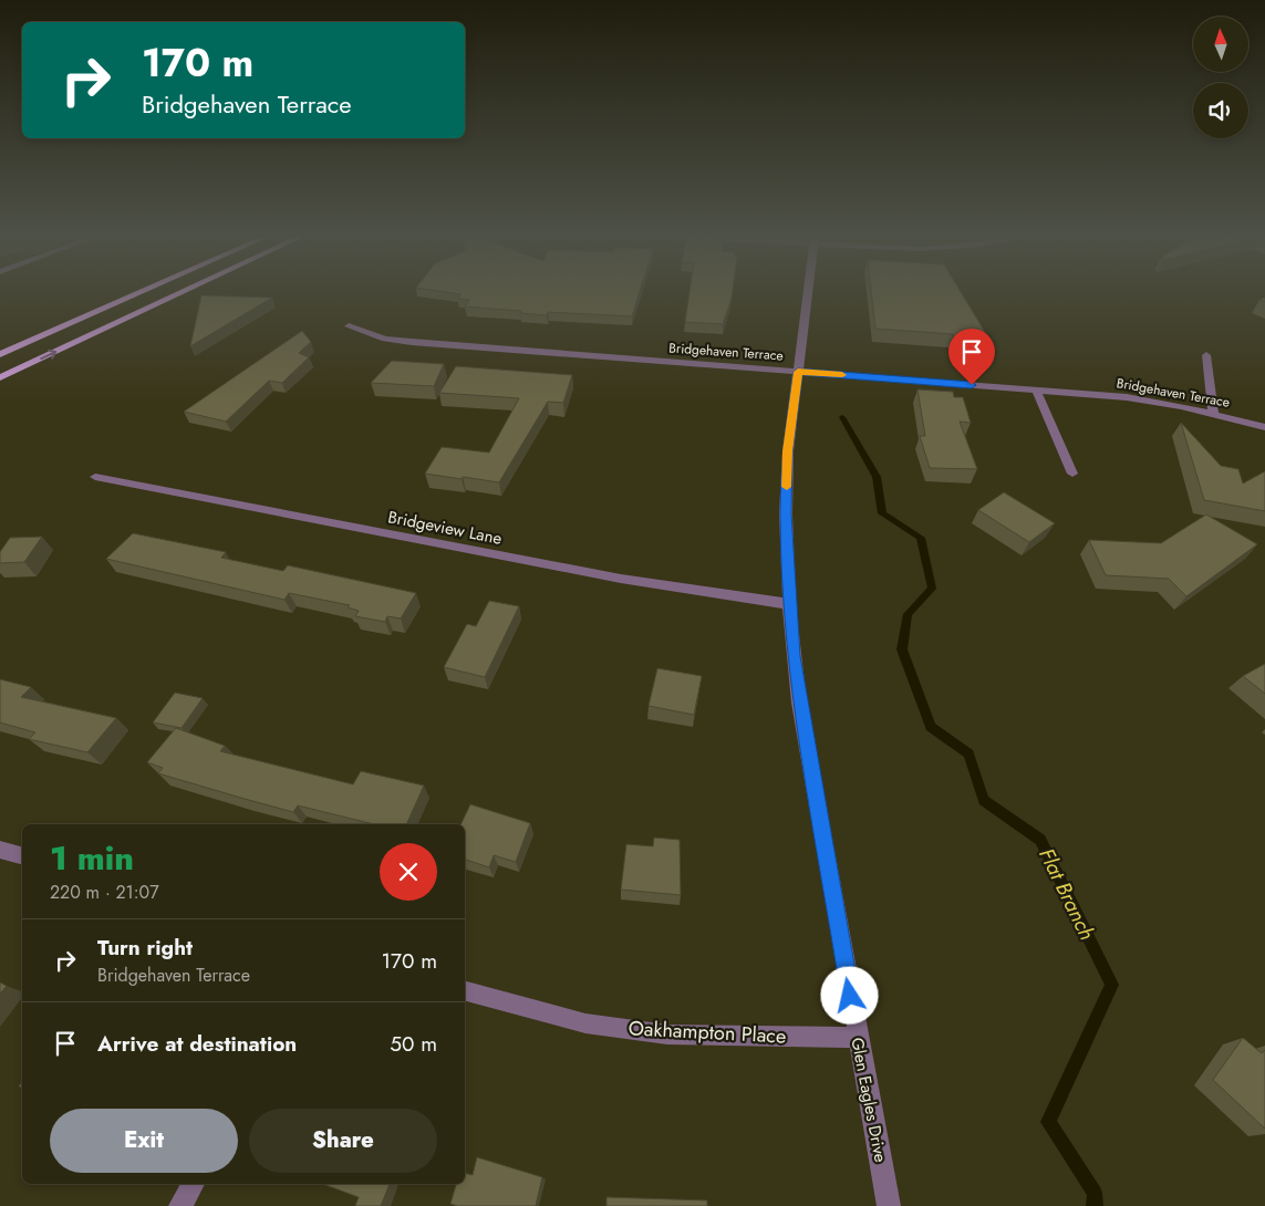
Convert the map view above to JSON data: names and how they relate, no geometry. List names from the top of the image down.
{
  "streets": {
    "street": [
      "Bridgehaven Terrace",
      "Bridgeview Lane",
      "Oakhampton Place",
      "Glen Eagles Drive"
    ]
  },
  "crossings": [
    ["Bridgehaven Terrace", "Glen Eagles Drive"],
    ["Bridgeview Lane", "Glen Eagles Drive"],
    ["Oakhampton Place", "Glen Eagles Drive"]
  ],
  "water": ["Flat Branch"],
  "north": "top",
  "page": {
    "turn": ["170 m", "Bridgehaven Terrace"],
    "heading": ["1 min", "220 m · 21:07"],
    "list": [
      {
        "name": "Turn right",
        "note": "Bridgehaven Terrace",
        "value": "170 m"
      },
      {
        "name": "Arrive at destination",
        "value": "50 m"
      }
    ],
    "buttons": ["Exit", "Share"]
  }
}
